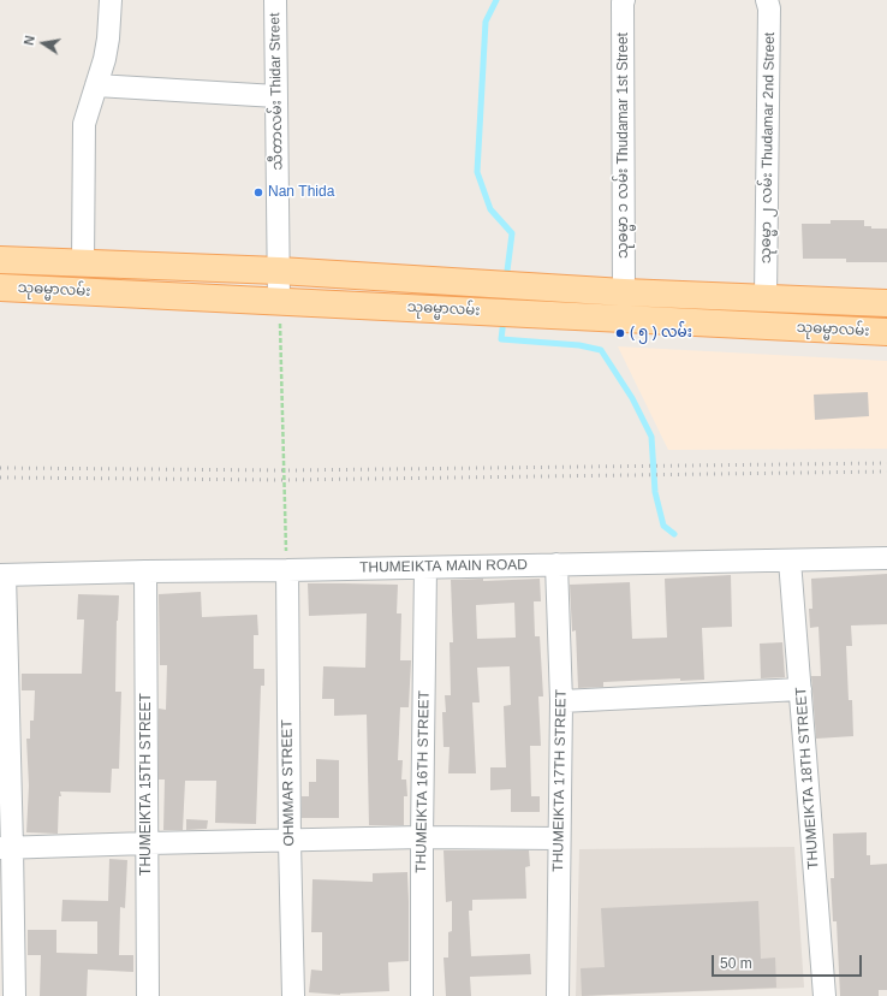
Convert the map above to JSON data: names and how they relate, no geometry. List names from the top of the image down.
{
  "streets": {
    "main road": ["သုဓမ္မာလမ်း"],
    "street": [
      "သီတာလမ်း Thidar Street",
      "သုဓမ္မာ ၁ လမ်း Thudamar 1st Street",
      "သုဓမ္မာ ၂ လမ်း Thudamar 2nd Street",
      "THUMEIKTA MAIN ROAD",
      "THUMEIKTA 18TH STREET",
      "THUMEIKTA 17TH STREET",
      "THUMEIKTA 16TH STREET",
      "OHMMAR STREET",
      "THUMEIKTA 15TH STREET"
    ]
  },
  "crossings": [
    ["သီတာလမ်း Thidar Street", "သုဓမ္မာလမ်း"],
    ["သုဓမ္မာ ၁ လမ်း Thudamar 1st Street", "သုဓမ္မာလမ်း"],
    ["သုဓမ္မာ ၂ လမ်း Thudamar 2nd Street", "သုဓမ္မာလမ်း"],
    ["THUMEIKTA MAIN ROAD", "THUMEIKTA 18TH STREET"],
    ["THUMEIKTA MAIN ROAD", "THUMEIKTA 17TH STREET"],
    ["THUMEIKTA MAIN ROAD", "THUMEIKTA 16TH STREET"],
    ["THUMEIKTA MAIN ROAD", "OHMMAR STREET"],
    ["THUMEIKTA MAIN ROAD", "THUMEIKTA 15TH STREET"]
  ],
  "places": ["Nan Thida", "( ၅ ) လမ်း"],
  "scale_bar": "50 m",
  "north": "left"
}
